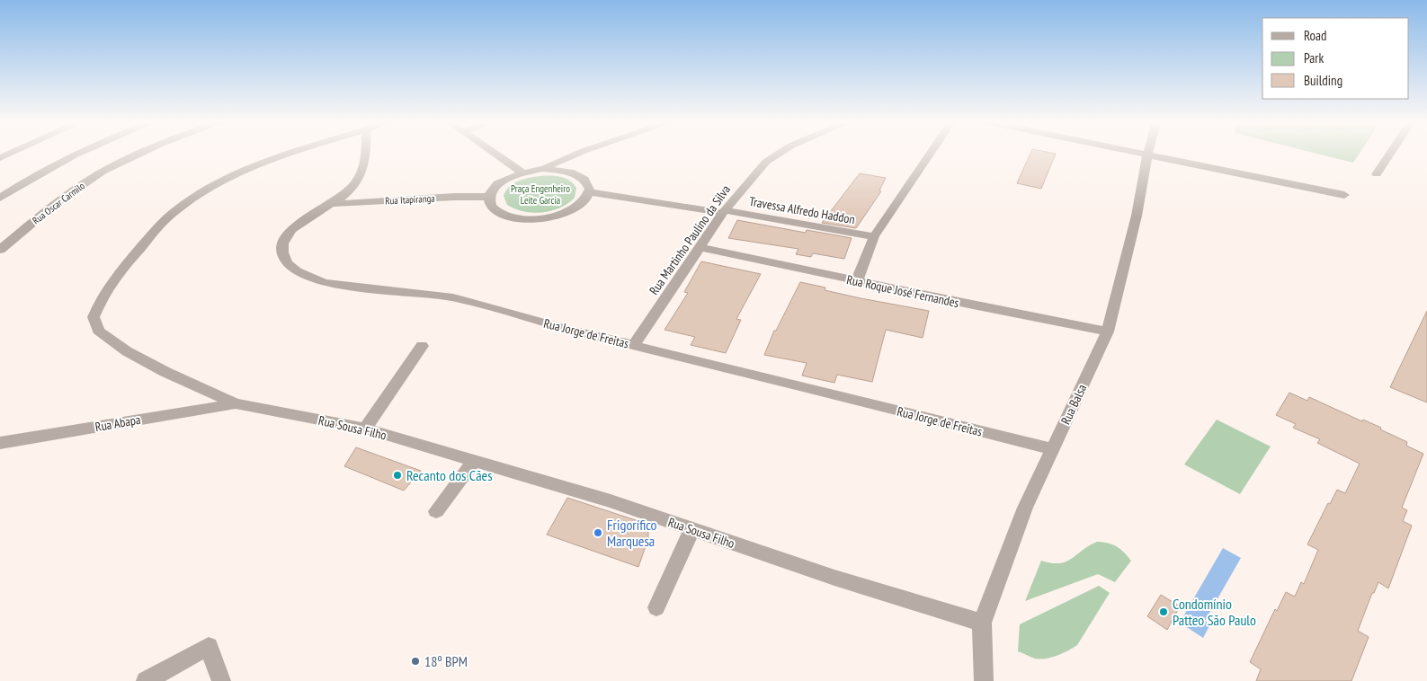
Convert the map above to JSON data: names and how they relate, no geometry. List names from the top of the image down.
{
  "streets": {
    "street": [
      "Rua Itapiranga",
      "Rua Oscar Carmilo",
      "Travessa Alfredo Haddon",
      "Rua Martinho Paulino da Silva",
      "Rua Roque José Fernandes",
      "Rua Jorge de Freitas",
      "Rua Balsa",
      "Rua Abapa",
      "Rua Sousa Filho"
    ]
  },
  "crossings": [
    ["Rua Itapiranga", "Rua Jorge de Freitas"],
    ["Travessa Alfredo Haddon", "Rua Martinho Paulino da Silva"],
    ["Rua Martinho Paulino da Silva", "Rua Roque José Fernandes"],
    ["Rua Martinho Paulino da Silva", "Rua Jorge de Freitas"],
    ["Rua Roque José Fernandes", "Rua Balsa"],
    ["Rua Jorge de Freitas", "Rua Balsa"],
    ["Rua Balsa", "Rua Sousa Filho"],
    ["Rua Abapa", "Rua Sousa Filho"]
  ],
  "parks": ["Praça Engenheiro Leite Garcia"],
  "places": [
    "Recanto dos Cães",
    "Frigorífico Marquesa",
    "Condomínio Patteo São Paulo",
    "18º BPM"
  ],
  "legend": ["Road", "Park", "Building"]
}
